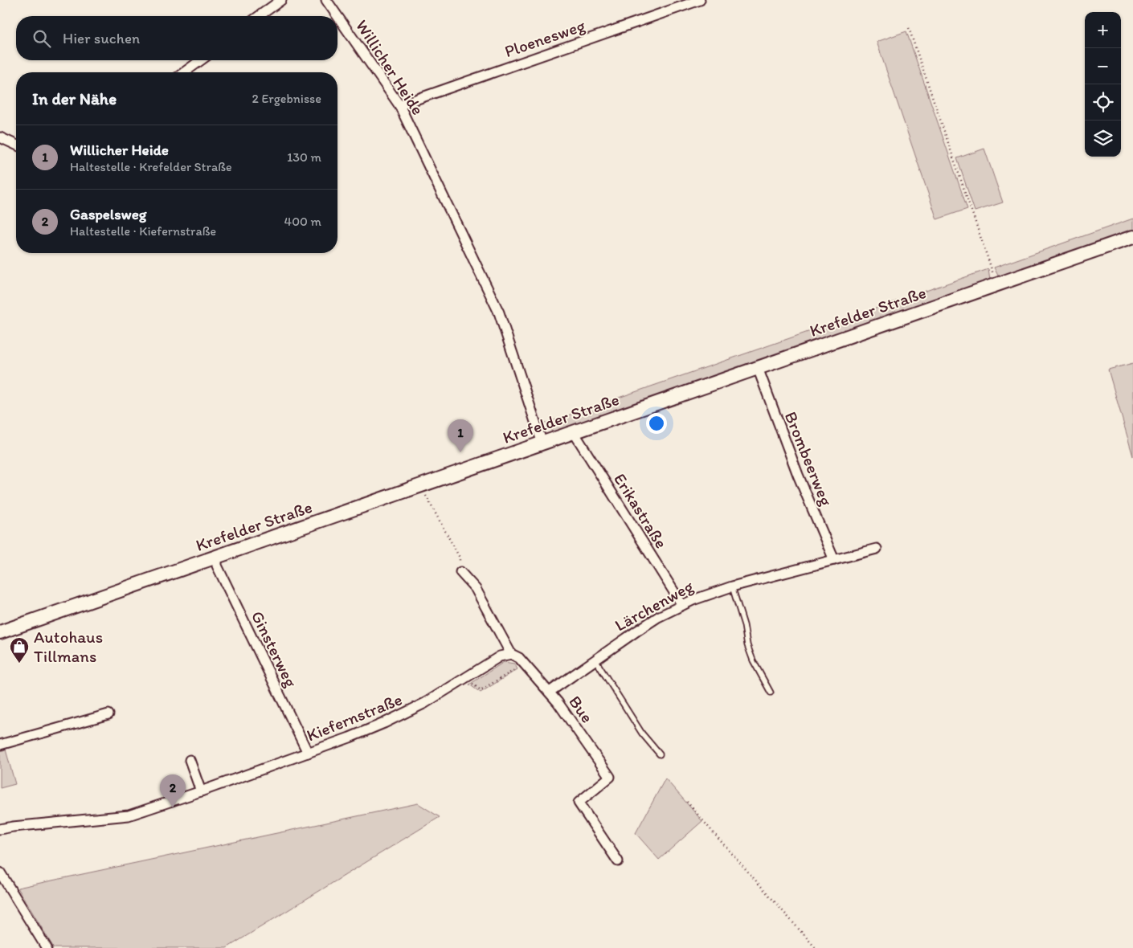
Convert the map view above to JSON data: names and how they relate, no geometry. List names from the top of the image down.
{
  "streets": {
    "main road": ["Krefelder Straße"],
    "street": [
      "Ploenesweg",
      "Willicher Heide",
      "Brombeerweg",
      "Erikastraße",
      "Lärchenweg",
      "Ginsterweg",
      "Bue",
      "Kiefernstraße"
    ]
  },
  "crossings": [
    ["Ploenesweg", "Willicher Heide"],
    ["Willicher Heide", "Krefelder Straße"],
    ["Krefelder Straße", "Brombeerweg"],
    ["Krefelder Straße", "Erikastraße"],
    ["Krefelder Straße", "Ginsterweg"],
    ["Brombeerweg", "Lärchenweg"],
    ["Erikastraße", "Lärchenweg"],
    ["Lärchenweg", "Bue"],
    ["Ginsterweg", "Kiefernstraße"],
    ["Bue", "Kiefernstraße"]
  ],
  "places": {
    "shop": ["Autohaus Tillmans"]
  },
  "page": {
    "map_buttons": ["+", "−"],
    "search": "Hier suchen",
    "heading": ["In der Nähe", "2 Ergebnisse"],
    "list": [
      {
        "mark": "1",
        "name": "Willicher Heide",
        "note": "Haltestelle · Krefelder Straße",
        "value": "130 m"
      },
      {
        "mark": "2",
        "name": "Gaspelsweg",
        "note": "Haltestelle · Kiefernstraße",
        "value": "400 m"
      }
    ],
    "pins": ["1", "2"]
  }
}
